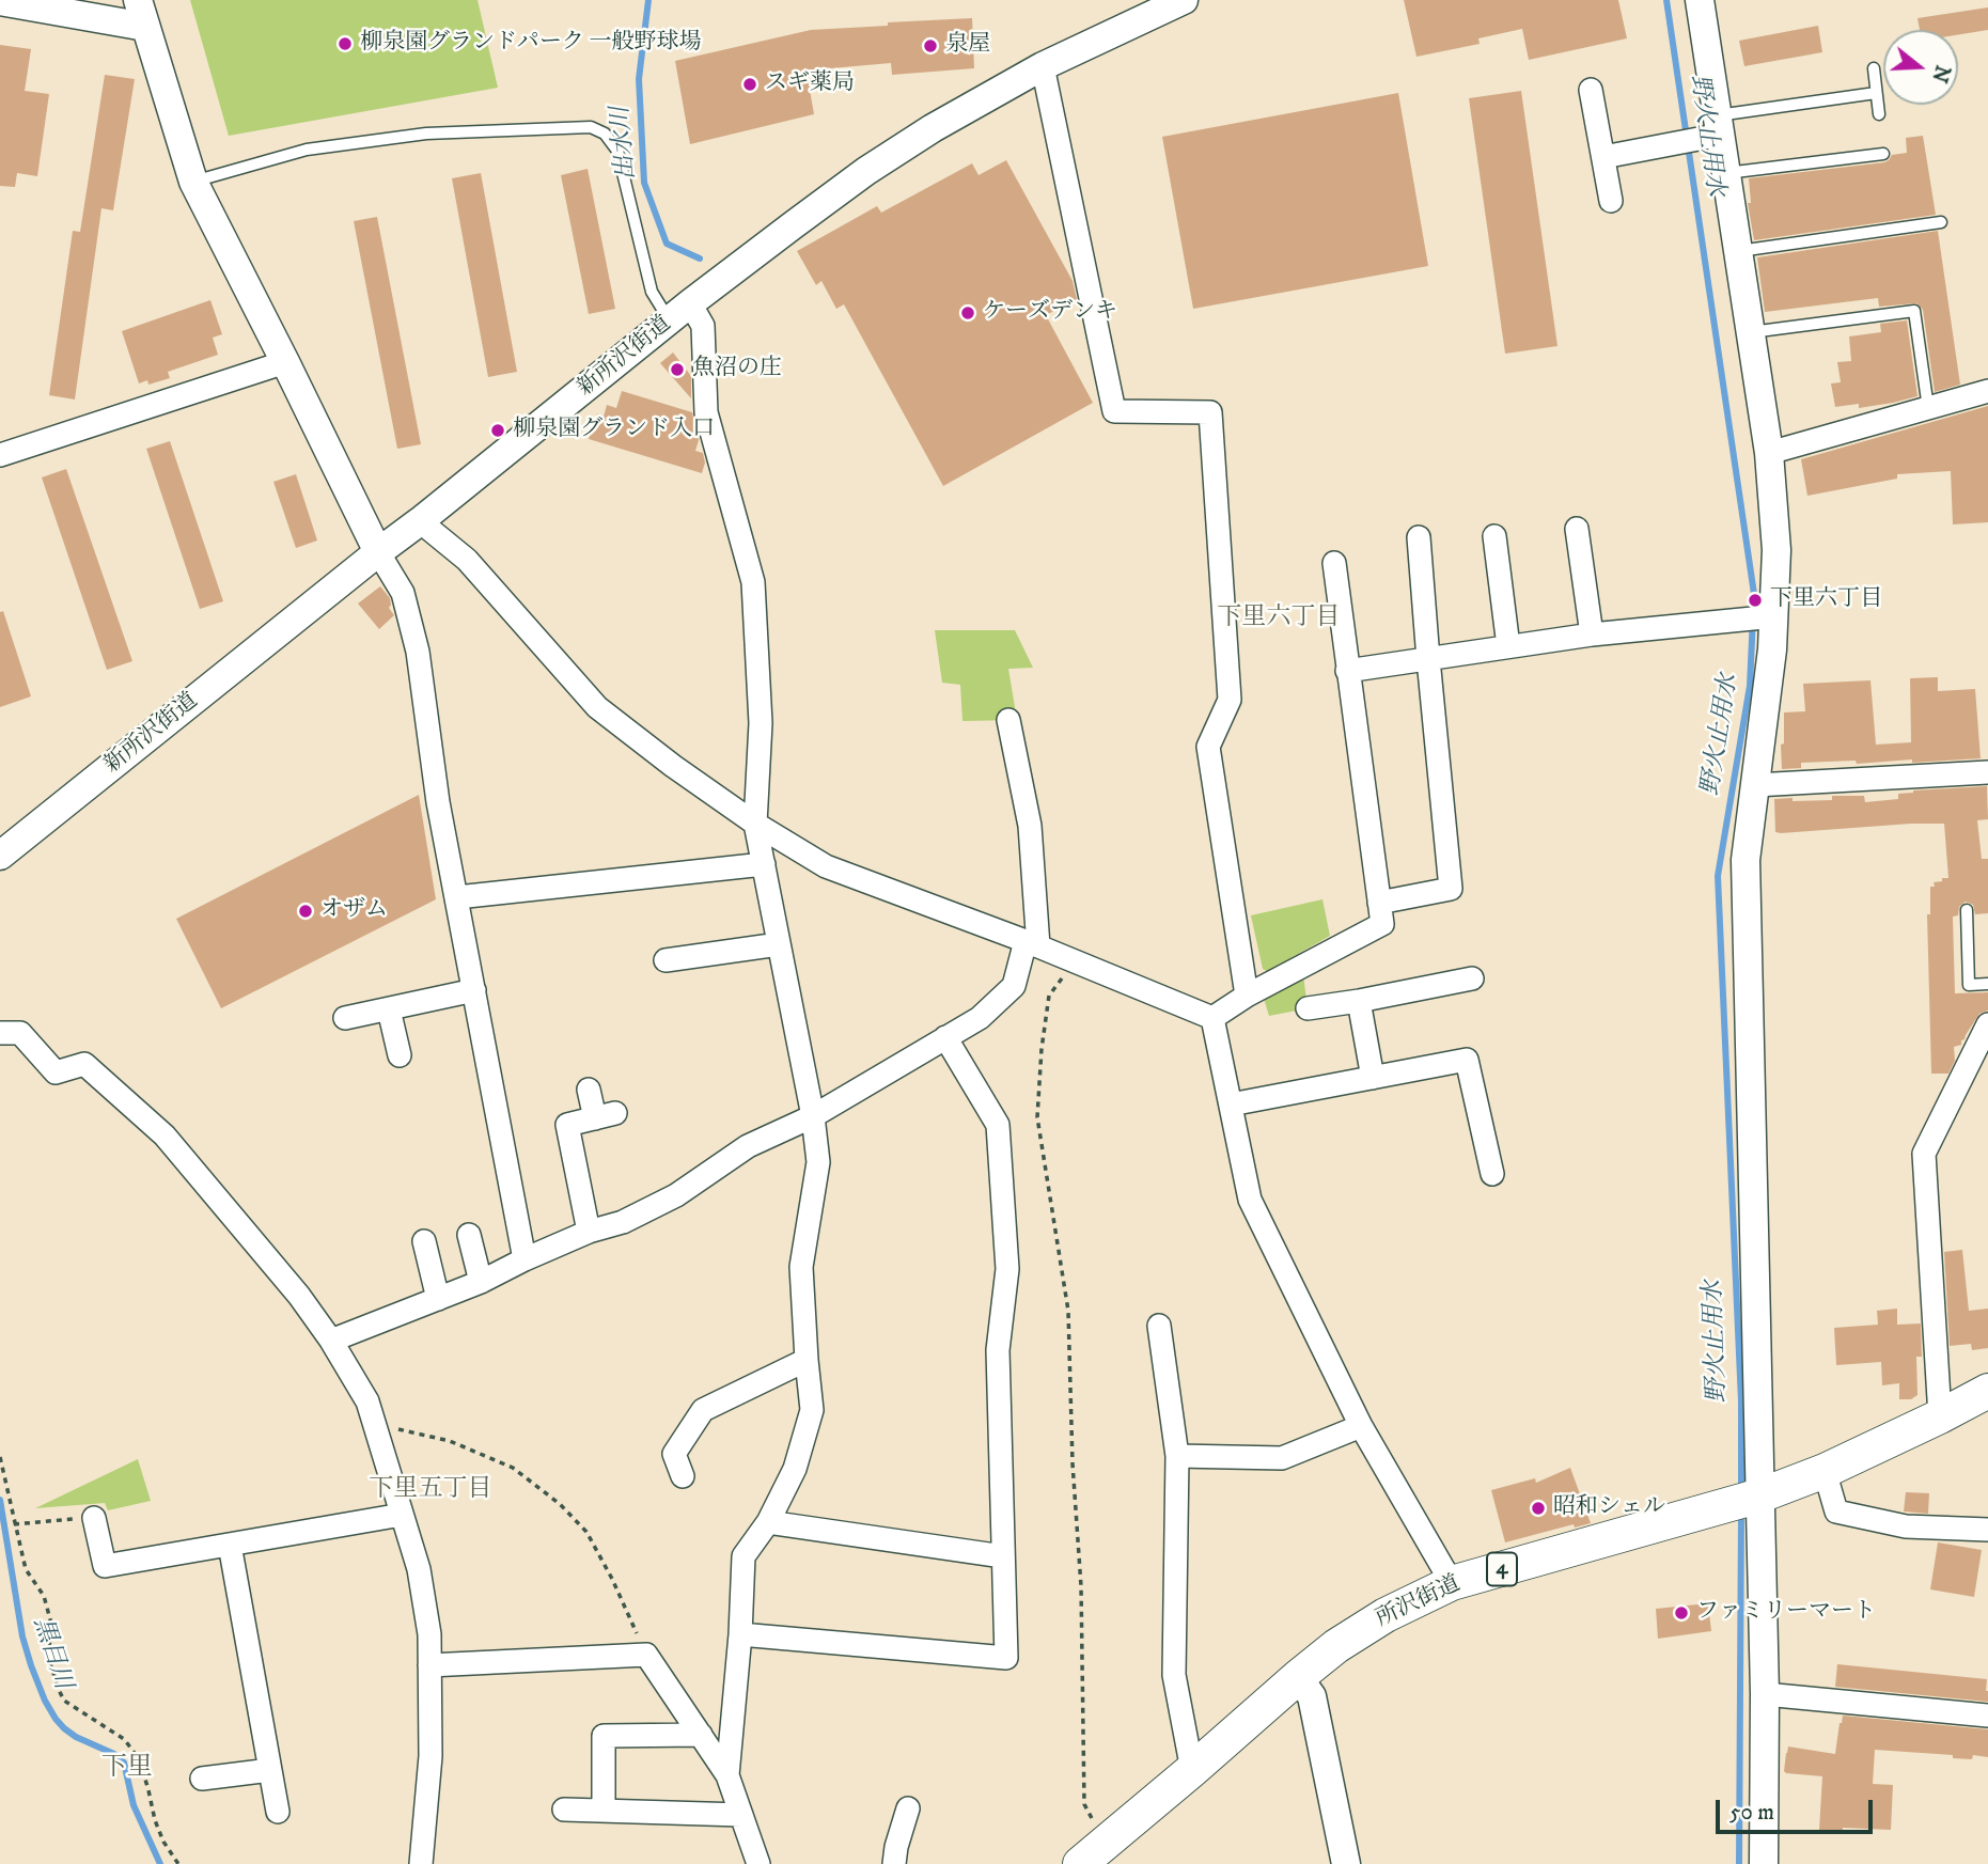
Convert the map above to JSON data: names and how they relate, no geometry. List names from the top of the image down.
{
  "streets": {
    "main road": ["4", "所沢街道"],
    "street": ["新所沢街道"]
  },
  "districts": ["下里六丁目", "下里五丁目", "下里"],
  "water": ["野火止用水", "出水川", "黒目川"],
  "places": [
    "柳泉園グランドパーク 一般野球場",
    "泉屋",
    "スギ薬局",
    "ケーズデンキ",
    "魚沼の庄",
    "柳泉園グランド入口",
    "下里六丁目",
    "オザム",
    "昭和シェル",
    "ファミリーマート"
  ],
  "scale_bar": "50 m",
  "north": "right"
}
